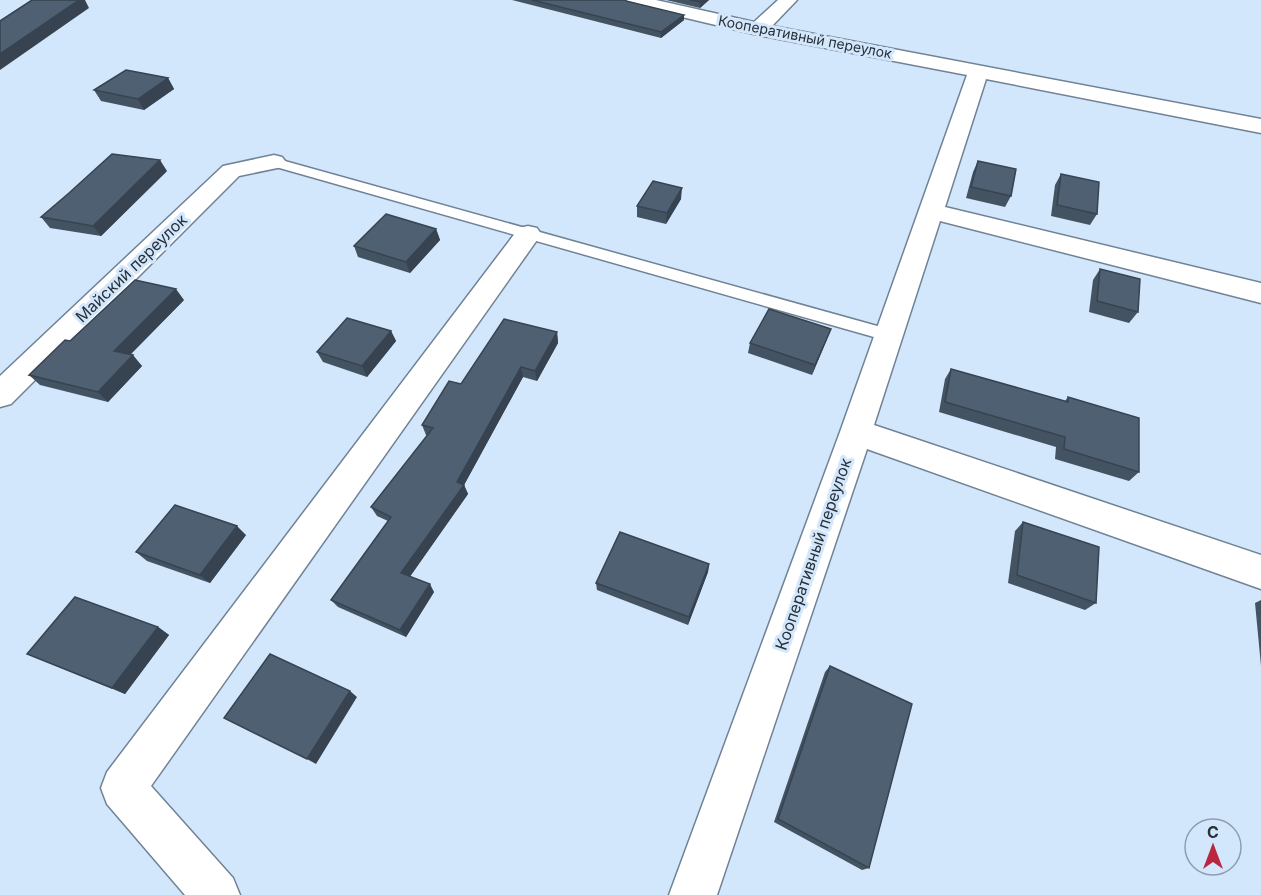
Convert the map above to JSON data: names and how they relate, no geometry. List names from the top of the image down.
{
  "streets": {
    "street": ["Кооперативный переулок", "Майский переулок"]
  },
  "north": "top"
}
